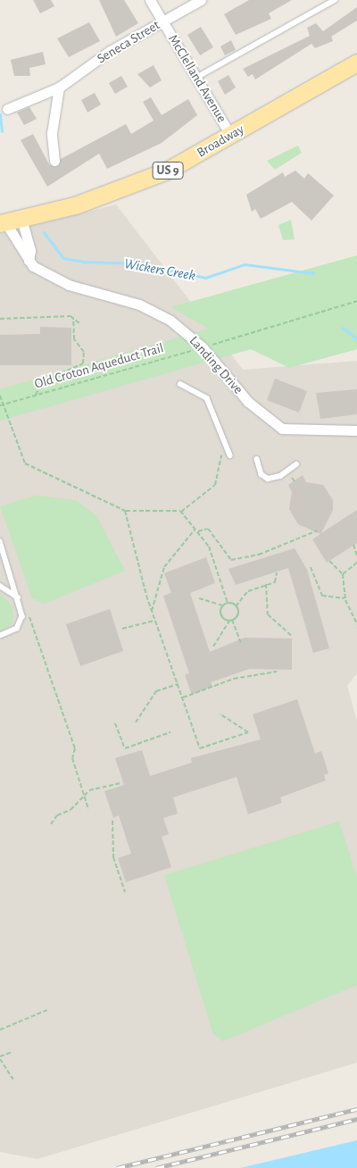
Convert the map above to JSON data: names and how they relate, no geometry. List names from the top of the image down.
{
  "streets": {
    "main road": ["Broadway", "US 9"],
    "street": ["Seneca Street", "McClelland Avenue", "Landing Drive"],
    "path": ["Old Croton Aqueduct Trail"]
  },
  "crossings": [
    ["Seneca Street", "McClelland Avenue"],
    ["McClelland Avenue", "Broadway"],
    ["Broadway", "Landing Drive"],
    ["Landing Drive", "Old Croton Aqueduct Trail"]
  ],
  "water": ["Wickers Creek"]
}
